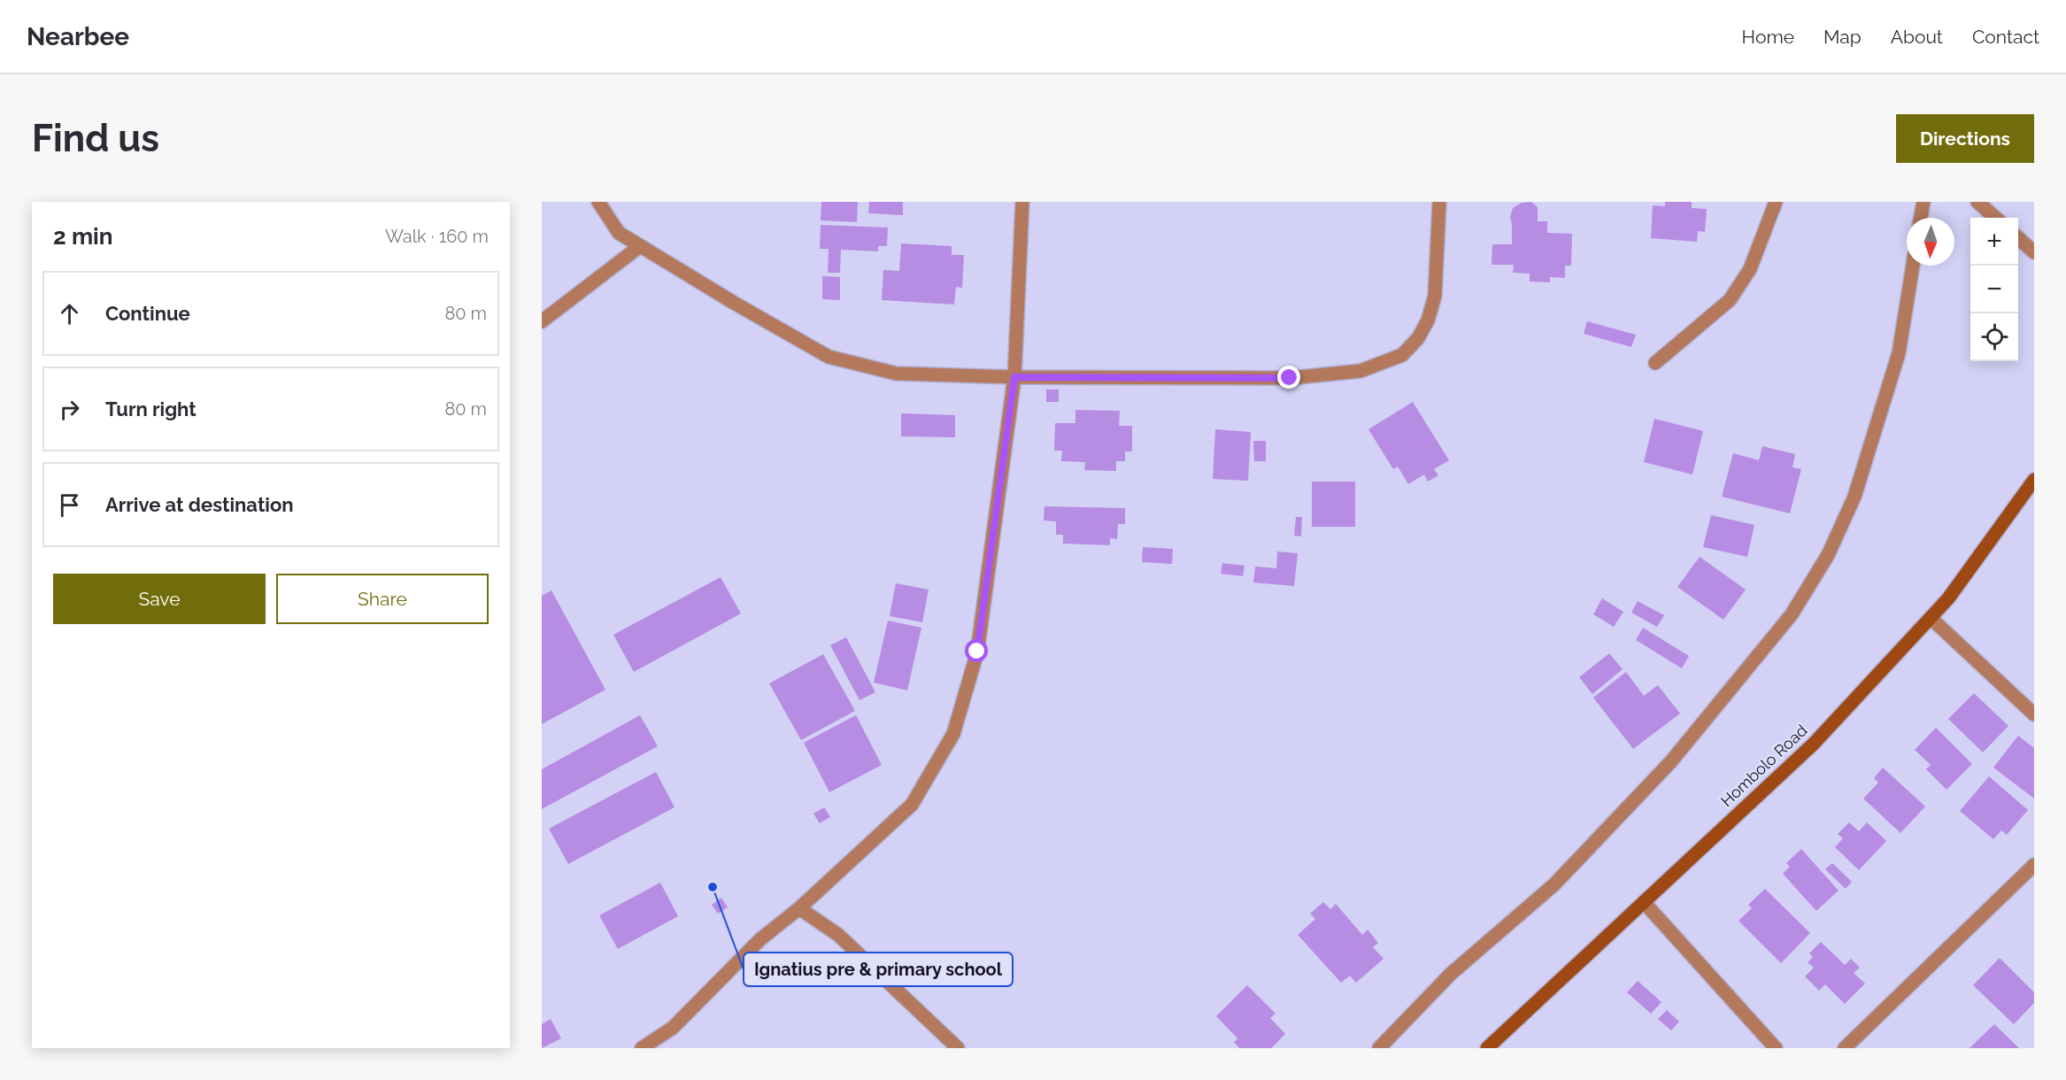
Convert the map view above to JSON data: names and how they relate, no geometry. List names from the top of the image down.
{
  "streets": {
    "street": ["Hombolo Road"]
  },
  "places": ["Ignatius pre & primary school"],
  "north": "bottom",
  "page": {
    "header": "Nearbee",
    "nav": [
      "Home",
      "Map",
      "About",
      "Contact"
    ],
    "buttons": [
      "Directions",
      ["Save", "Share"]
    ],
    "title": "Find us",
    "heading": ["2 min", "Walk · 160 m"],
    "map_buttons": ["+", "−"],
    "list": [
      ["Continue", "80 m"],
      ["Turn right", "80 m"],
      "Arrive at destination"
    ]
  }
}
